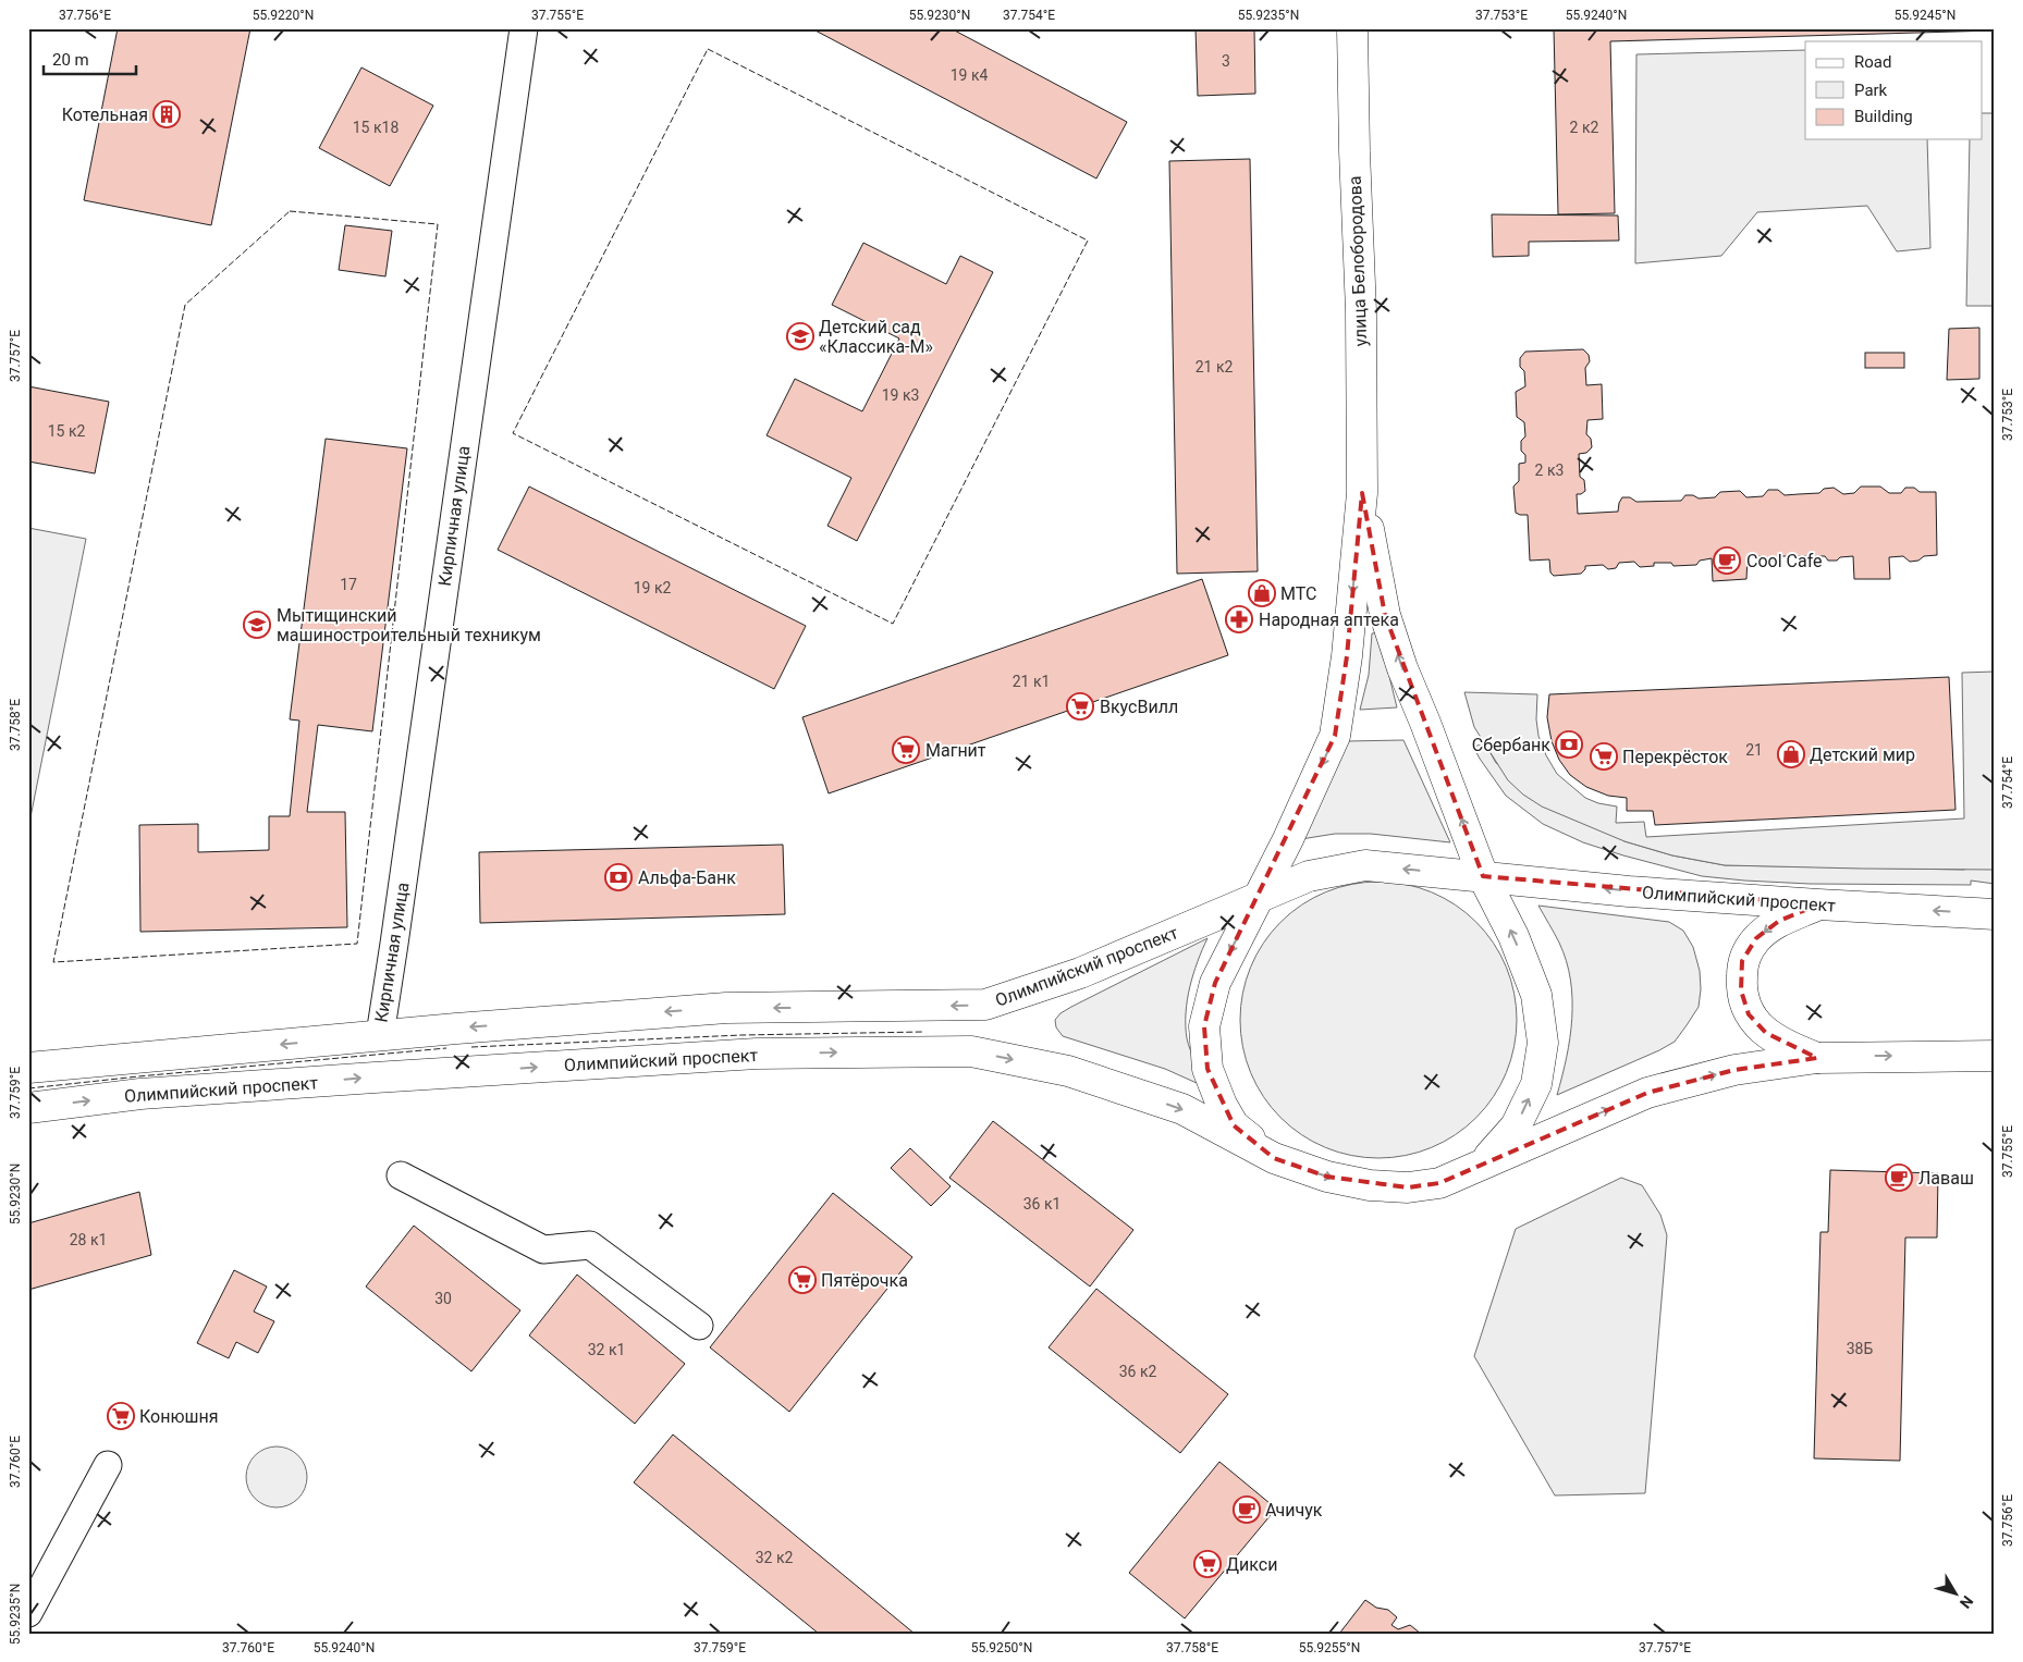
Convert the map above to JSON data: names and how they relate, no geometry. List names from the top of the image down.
{
  "streets": {
    "main road": ["улица Белобородова", "Олимпийский проспект"],
    "street": ["Кирпичная улица"]
  },
  "crossings": [
    ["Кирпичная улица", "Олимпийский проспект"]
  ],
  "places": {
    "building": ["Котельная"],
    "school or university": ["Детский сад «Классика-М»", "Мытищинский машиностроительный техникум"],
    "cafe": ["Cool Cafe", "Лаваш", "Ачичук"],
    "shop": ["МТС", "Детский мир"],
    "pharmacy": ["Народная аптека"],
    "supermarket": [
      "ВкусВилл",
      "Магнит",
      "Перекрёсток",
      "Пятёрочка",
      "Конюшня",
      "Дикси"
    ],
    "bank": ["Сбербанк", "Альфа-Банк"]
  },
  "house_numbers": [
    "3",
    "19 к4",
    "15 к18",
    "2 к2",
    "21 к2",
    "19 к3",
    "15 к2",
    "2 к3",
    "17",
    "19 к2",
    "21 к1",
    "21",
    "36 к1",
    "28 к1",
    "30",
    "38Б",
    "32 к1",
    "36 к2",
    "32 к2"
  ],
  "legend": ["Road", "Park", "Building"],
  "scale_bar": "20 m",
  "north": "bottom right",
  "coordinates": [
    "37.756°E",
    "55.9220°N",
    "37.755°E",
    "55.9230°N",
    "37.754°E",
    "55.9235°N",
    "37.753°E",
    "55.9240°N",
    "55.9245°N",
    "37.757°E",
    "37.758°E",
    "37.759°E",
    "37.760°E",
    "55.9250°N",
    "55.9255°N"
  ]
}
